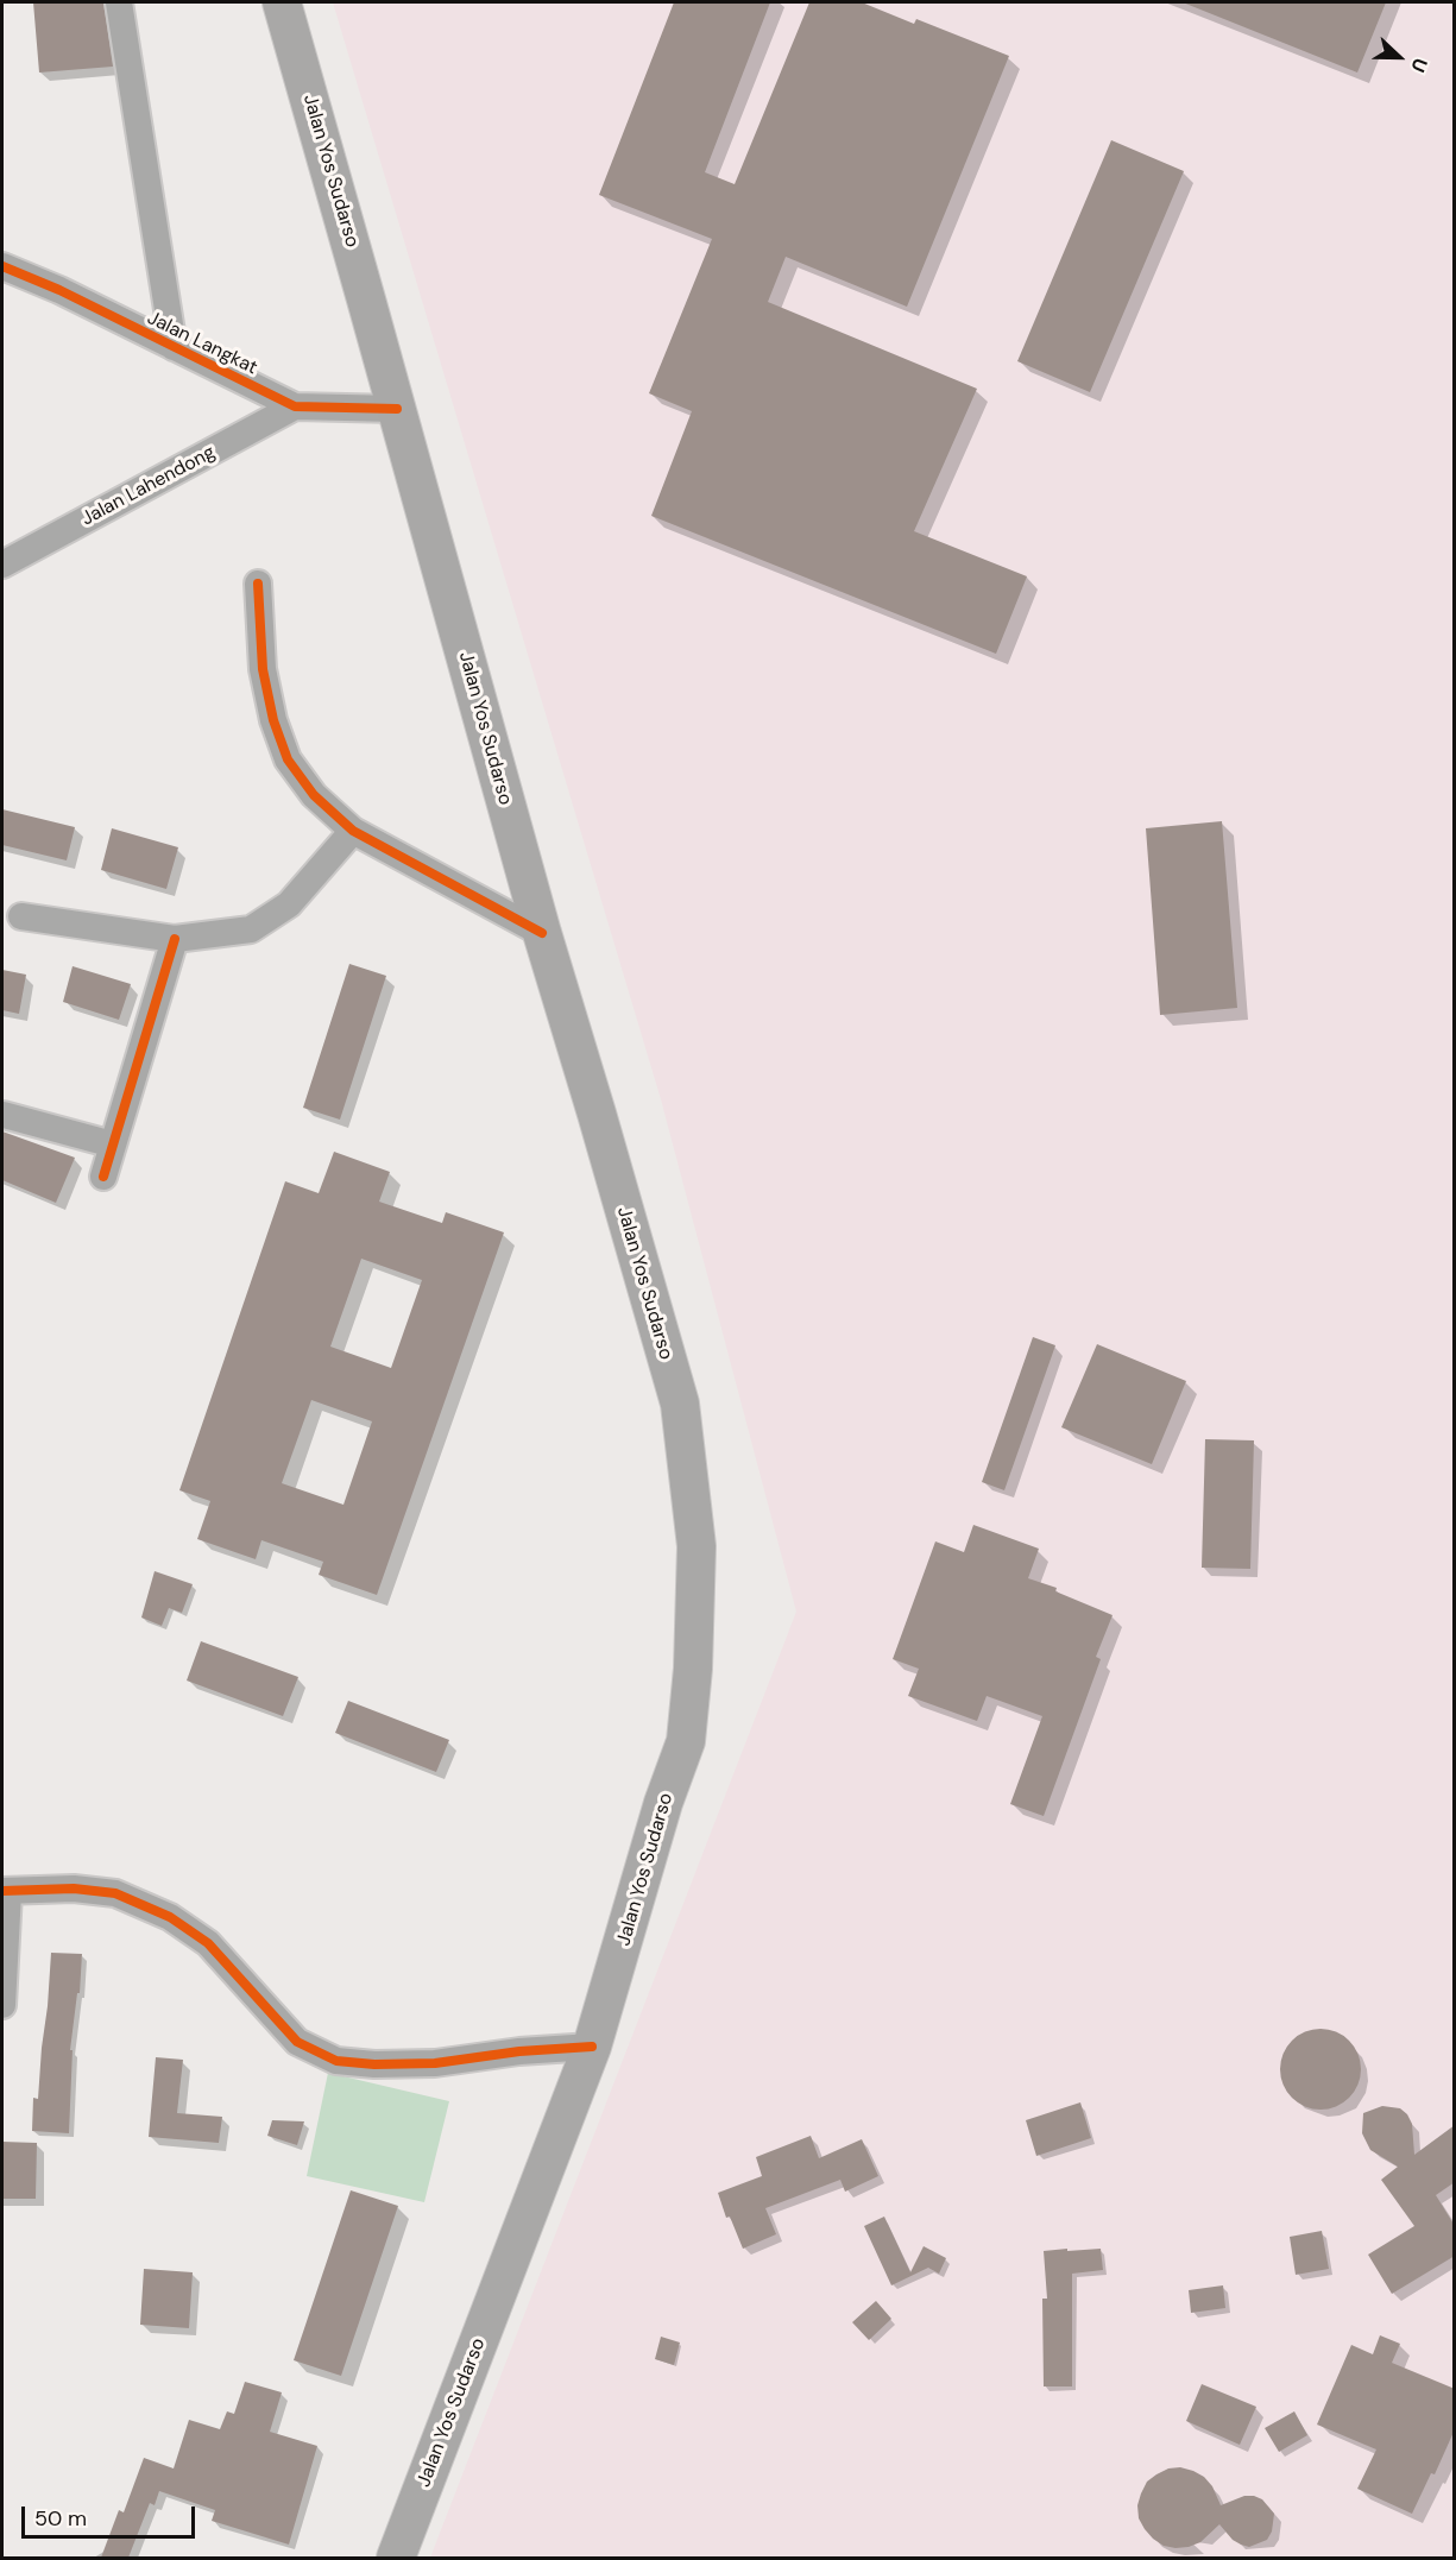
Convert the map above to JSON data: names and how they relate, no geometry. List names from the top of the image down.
{
  "streets": {
    "main road": ["Jalan Yos Sudarso"],
    "street": ["Jalan Langkat", "Jalan Lahendong"]
  },
  "crossings": [
    ["Jalan Yos Sudarso", "Jalan Langkat"],
    ["Jalan Langkat", "Jalan Lahendong"]
  ],
  "scale_bar": "50 m",
  "north": "right"
}
